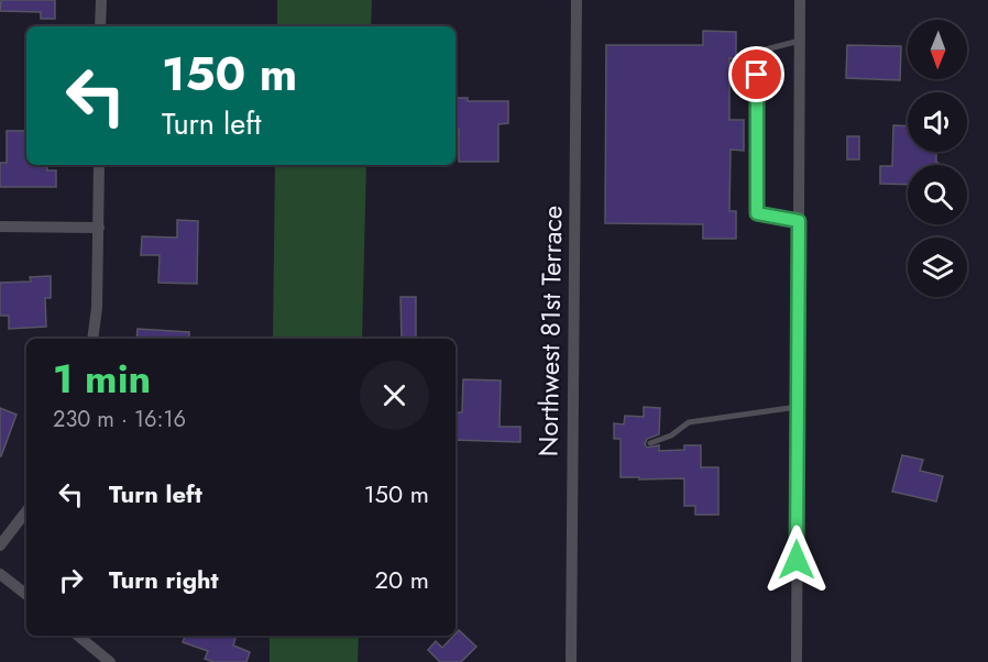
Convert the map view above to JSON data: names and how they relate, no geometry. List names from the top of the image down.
{
  "streets": {
    "street": ["Northwest 81st Terrace"]
  },
  "north": "bottom",
  "page": {
    "turn": ["150 m", "Turn left"],
    "heading": ["1 min", "230 m · 16:16"],
    "list": [
      {
        "name": "Turn left",
        "value": "150 m"
      },
      {
        "name": "Turn right",
        "value": "20 m"
      }
    ]
  }
}
